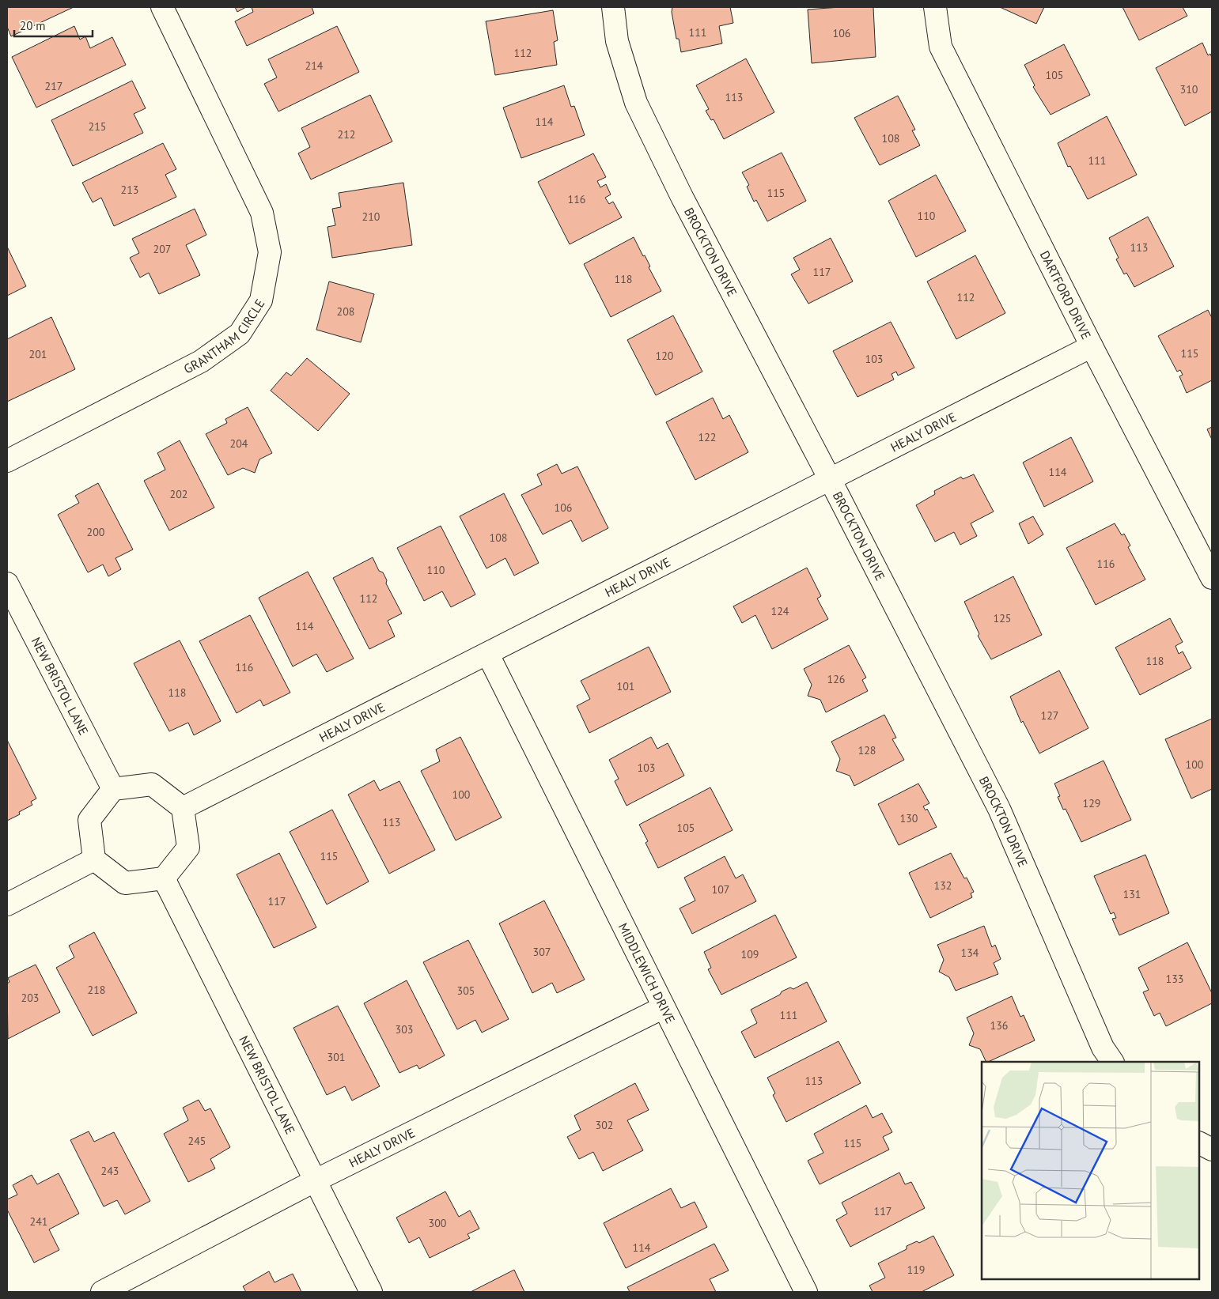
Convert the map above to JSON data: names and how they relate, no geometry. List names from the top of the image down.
{
  "streets": {
    "street": [
      "BROCKTON DRIVE",
      "DARTFORD DRIVE",
      "GRANTHAM CIRCLE",
      "HEALY DRIVE",
      "NEW BRISTOL LANE",
      "MIDDLEWICH DRIVE"
    ]
  },
  "crossings": [
    ["BROCKTON DRIVE", "HEALY DRIVE"],
    ["DARTFORD DRIVE", "HEALY DRIVE"],
    ["HEALY DRIVE", "NEW BRISTOL LANE"],
    ["HEALY DRIVE", "MIDDLEWICH DRIVE"]
  ],
  "house_numbers": [
    "111",
    "106",
    "112",
    "214",
    "105",
    "217",
    "310",
    "113",
    "114",
    "215",
    "212",
    "108",
    "111",
    "213",
    "115",
    "116",
    "110",
    "210",
    "113",
    "207",
    "117",
    "118",
    "112",
    "208",
    "115",
    "201",
    "120",
    "103",
    "122",
    "204",
    "114",
    "202",
    "106",
    "200",
    "108",
    "116",
    "110",
    "112",
    "124",
    "125",
    "114",
    "118",
    "116",
    "126",
    "101",
    "118",
    "127",
    "128",
    "100",
    "103",
    "100",
    "129",
    "130",
    "113",
    "105",
    "115",
    "132",
    "107",
    "131",
    "117",
    "307",
    "134",
    "109",
    "133",
    "218",
    "305",
    "203",
    "111",
    "136",
    "303",
    "301",
    "113",
    "302",
    "245",
    "115",
    "243",
    "117",
    "241",
    "300",
    "114",
    "119"
  ],
  "scale_bar": "20 m"
}
